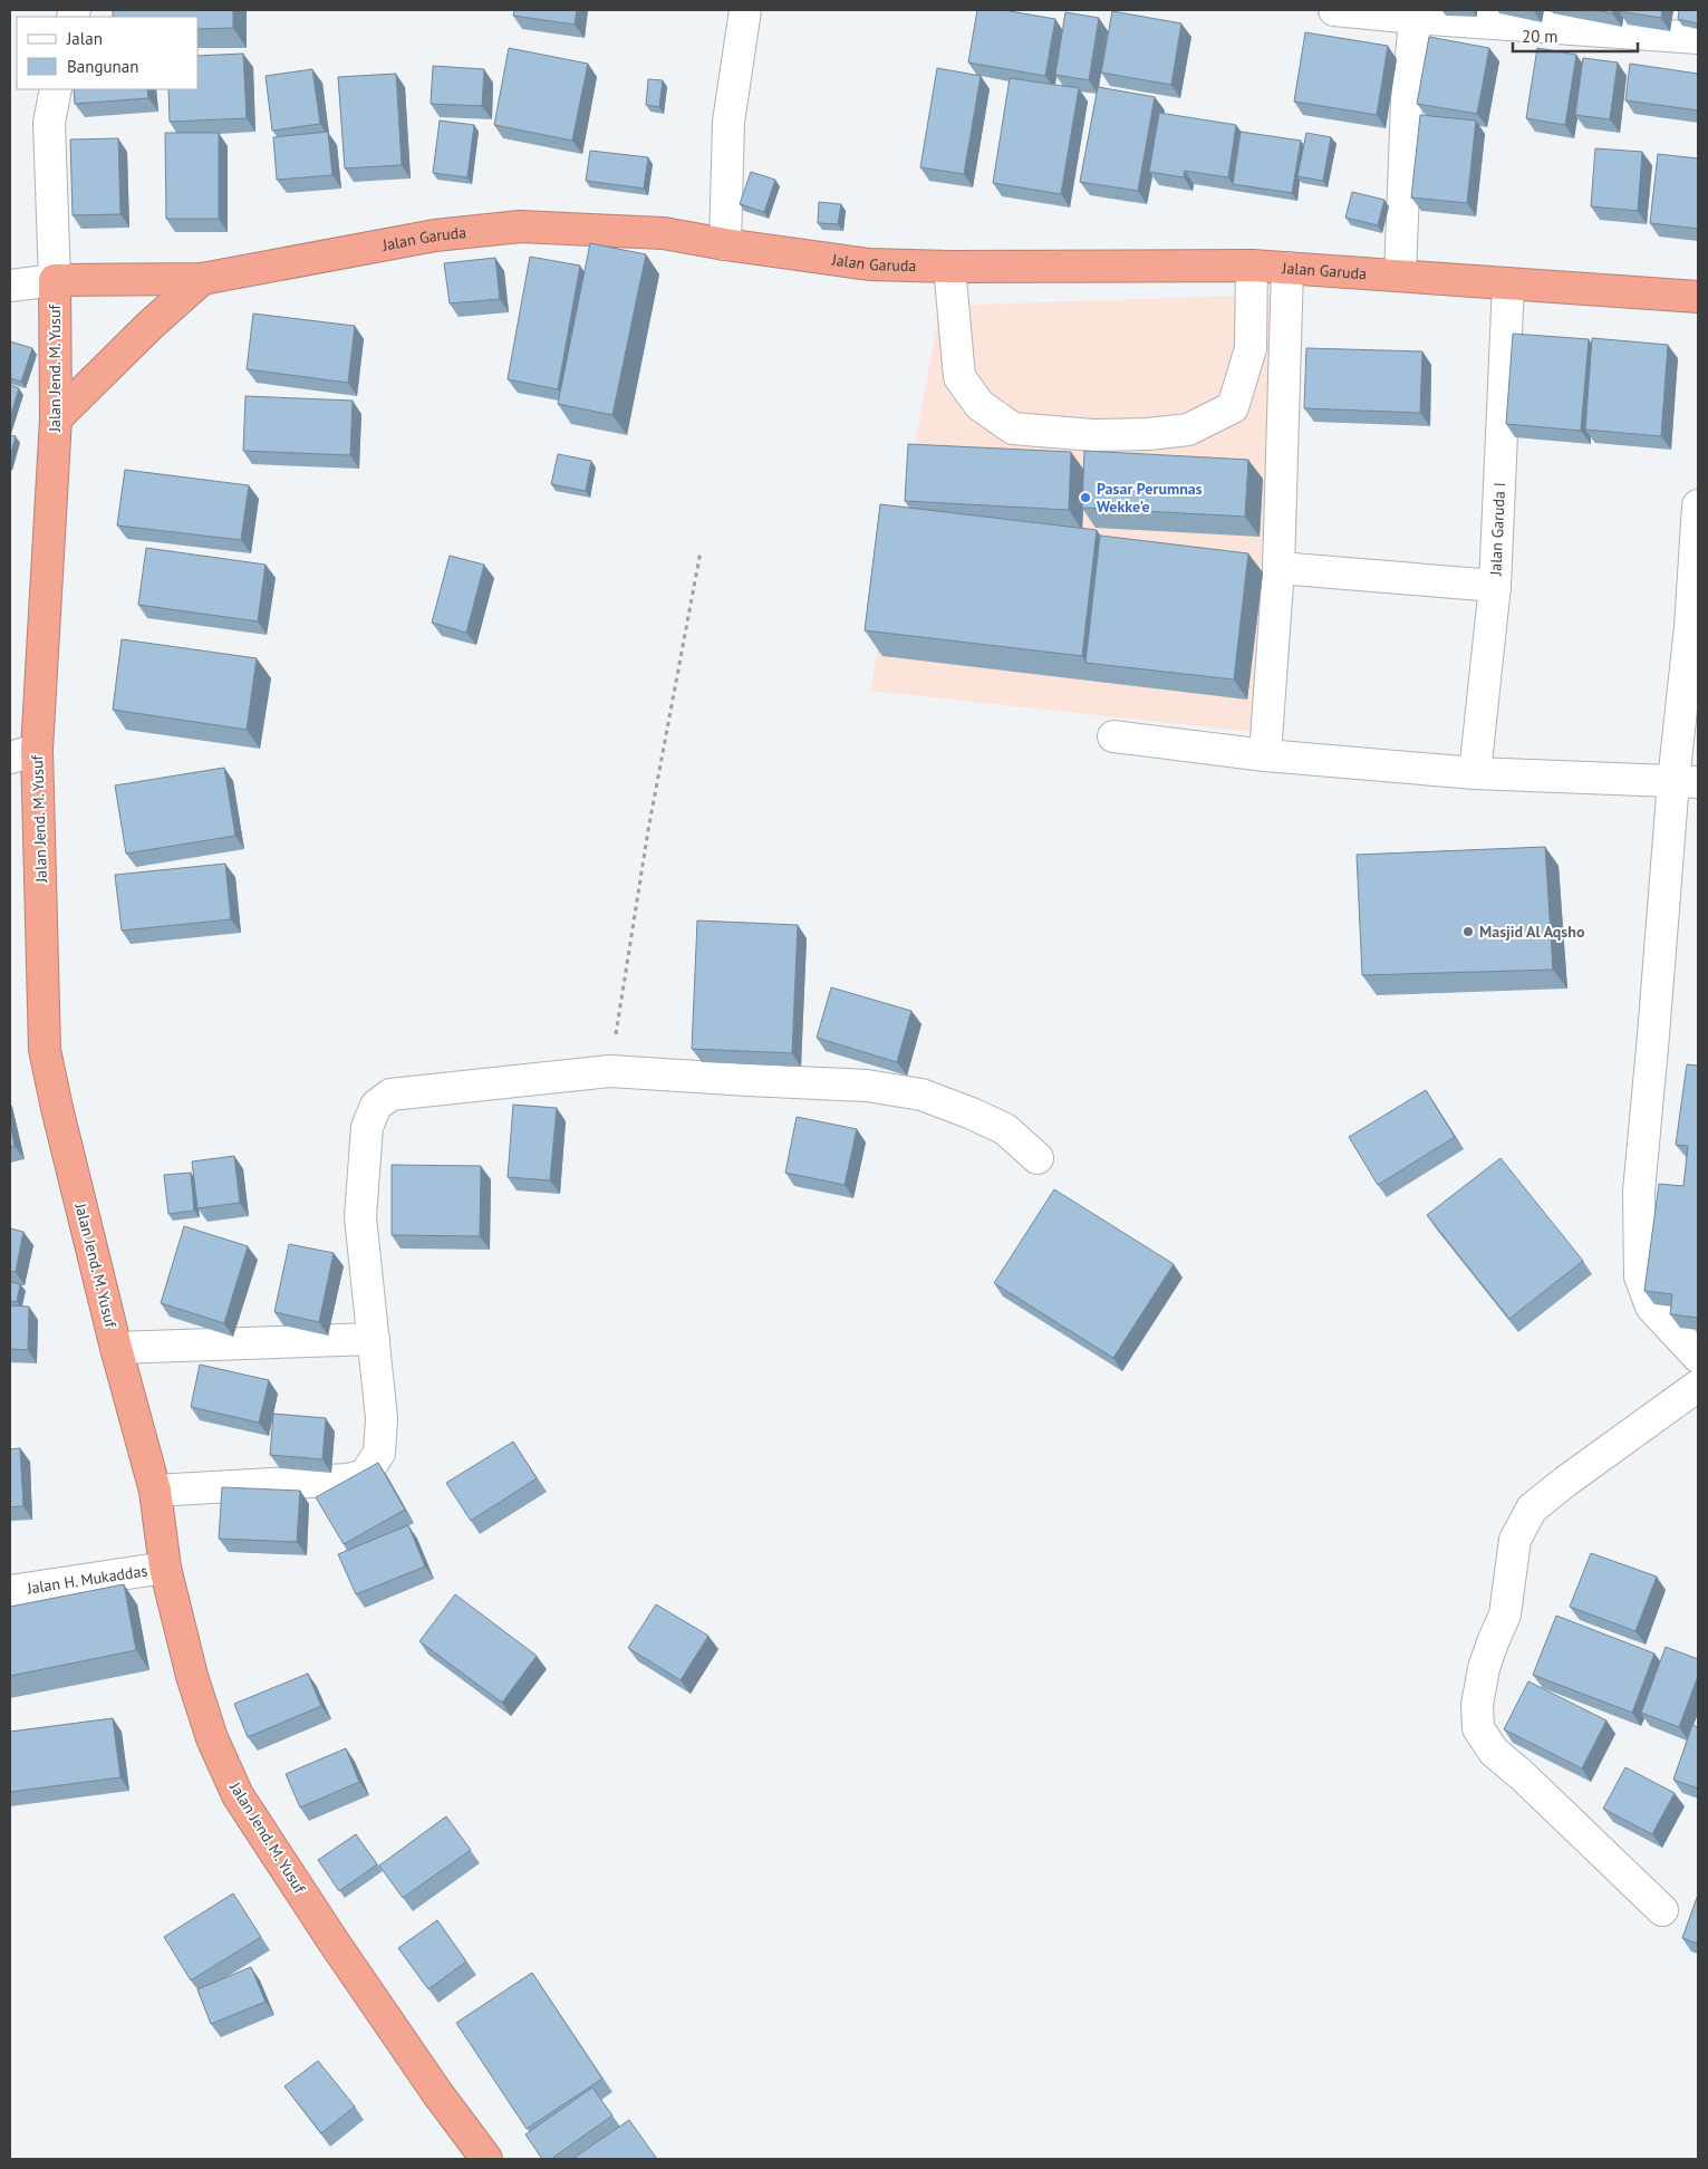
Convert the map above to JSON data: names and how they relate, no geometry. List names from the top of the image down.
{
  "streets": {
    "highway": ["Jalan Garuda", "Jalan Jend. M. Yusuf"],
    "street": ["Jalan Garuda I", "Jalan H. Mukaddas"]
  },
  "crossings": [
    ["Jalan Garuda", "Jalan Jend. M. Yusuf"],
    ["Jalan Garuda", "Jalan Garuda I"],
    ["Jalan Jend. M. Yusuf", "Jalan H. Mukaddas"]
  ],
  "places": ["Pasar Perumnas Wekke'e", "Masjid Al Aqsho"],
  "legend": ["Jalan", "Bangunan"],
  "scale_bar": "20 m"
}
